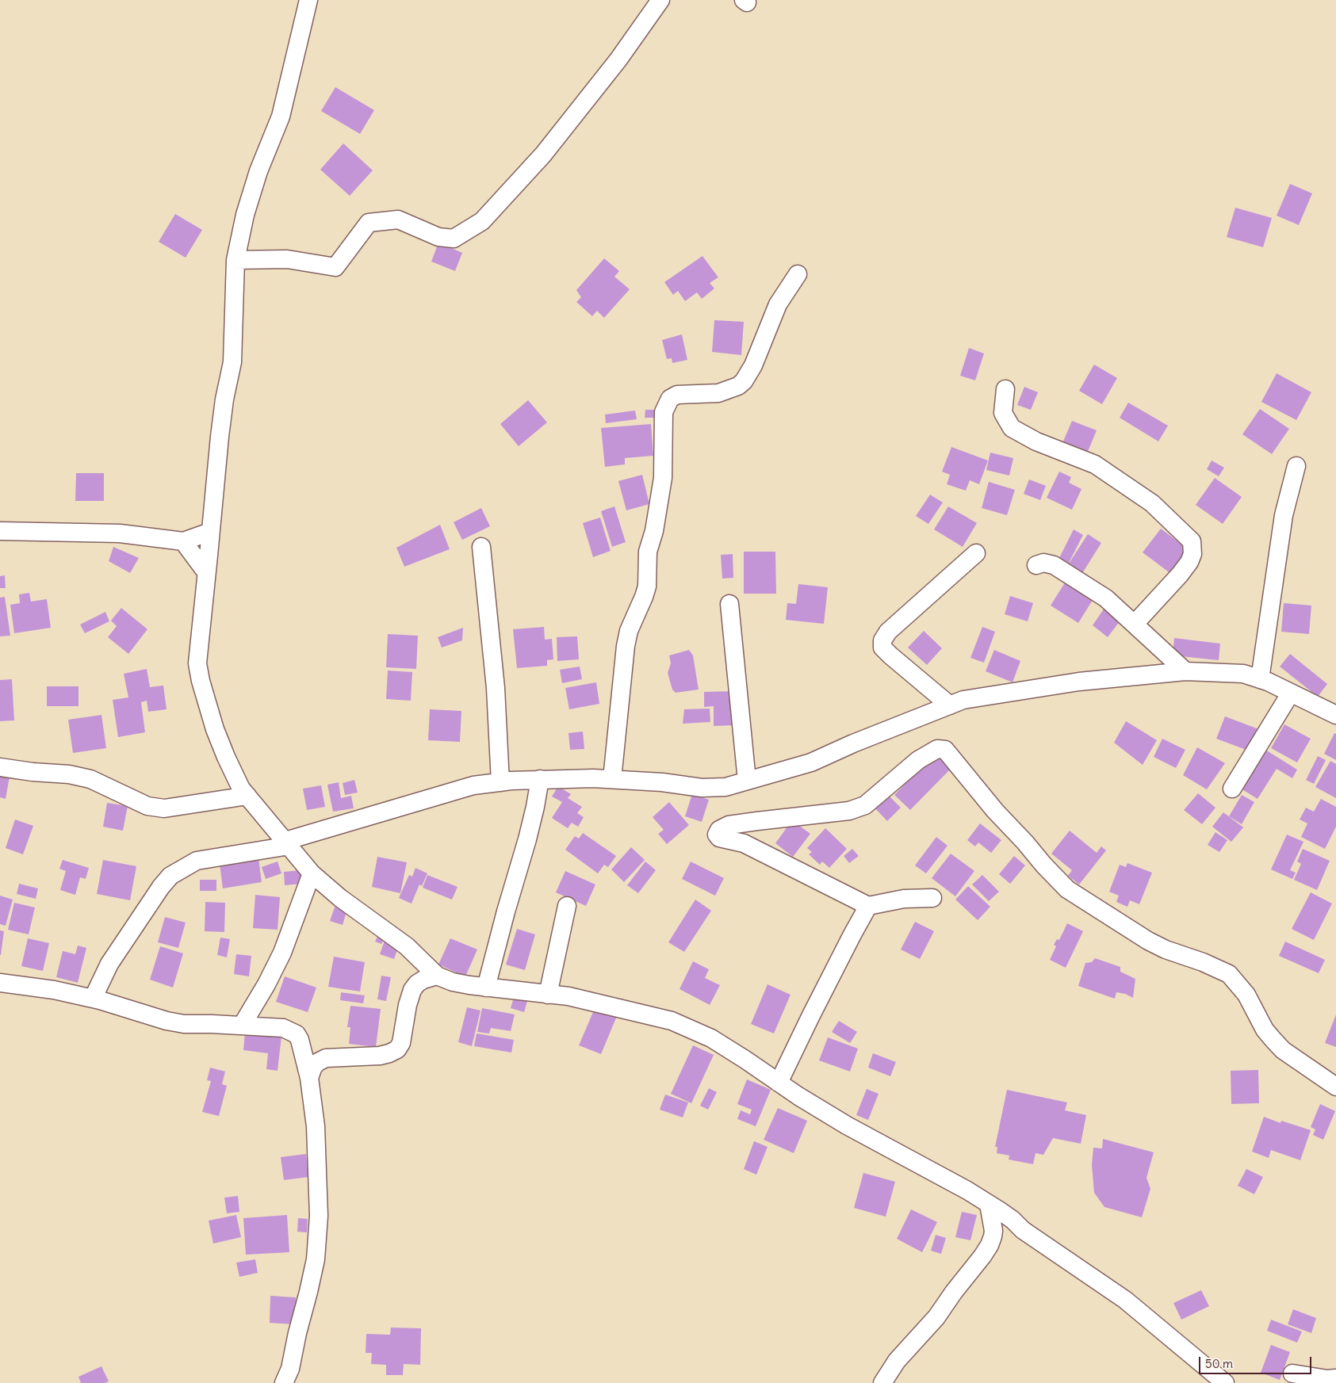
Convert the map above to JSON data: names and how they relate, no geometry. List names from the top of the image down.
{
  "scale_bar": "50 m"
}
